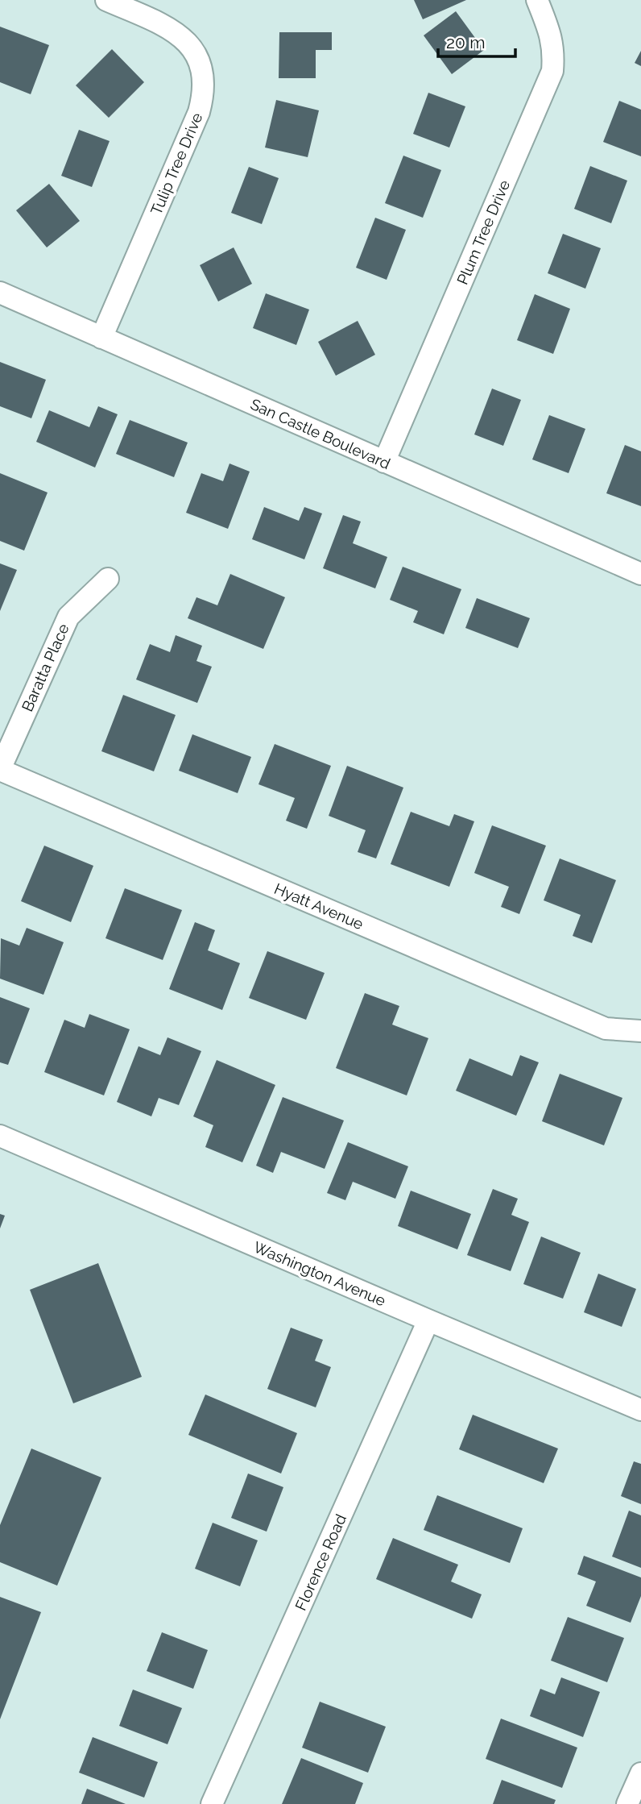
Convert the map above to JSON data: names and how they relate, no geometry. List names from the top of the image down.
{
  "streets": {
    "street": [
      "Tulip Tree Drive",
      "Plum Tree Drive",
      "San Castle Boulevard",
      "Baratta Place",
      "Hyatt Avenue",
      "Washington Avenue",
      "Florence Road"
    ]
  },
  "crossings": [
    ["Tulip Tree Drive", "San Castle Boulevard"],
    ["Plum Tree Drive", "San Castle Boulevard"],
    ["Baratta Place", "Hyatt Avenue"],
    ["Washington Avenue", "Florence Road"]
  ],
  "scale_bar": "20 m"
}
